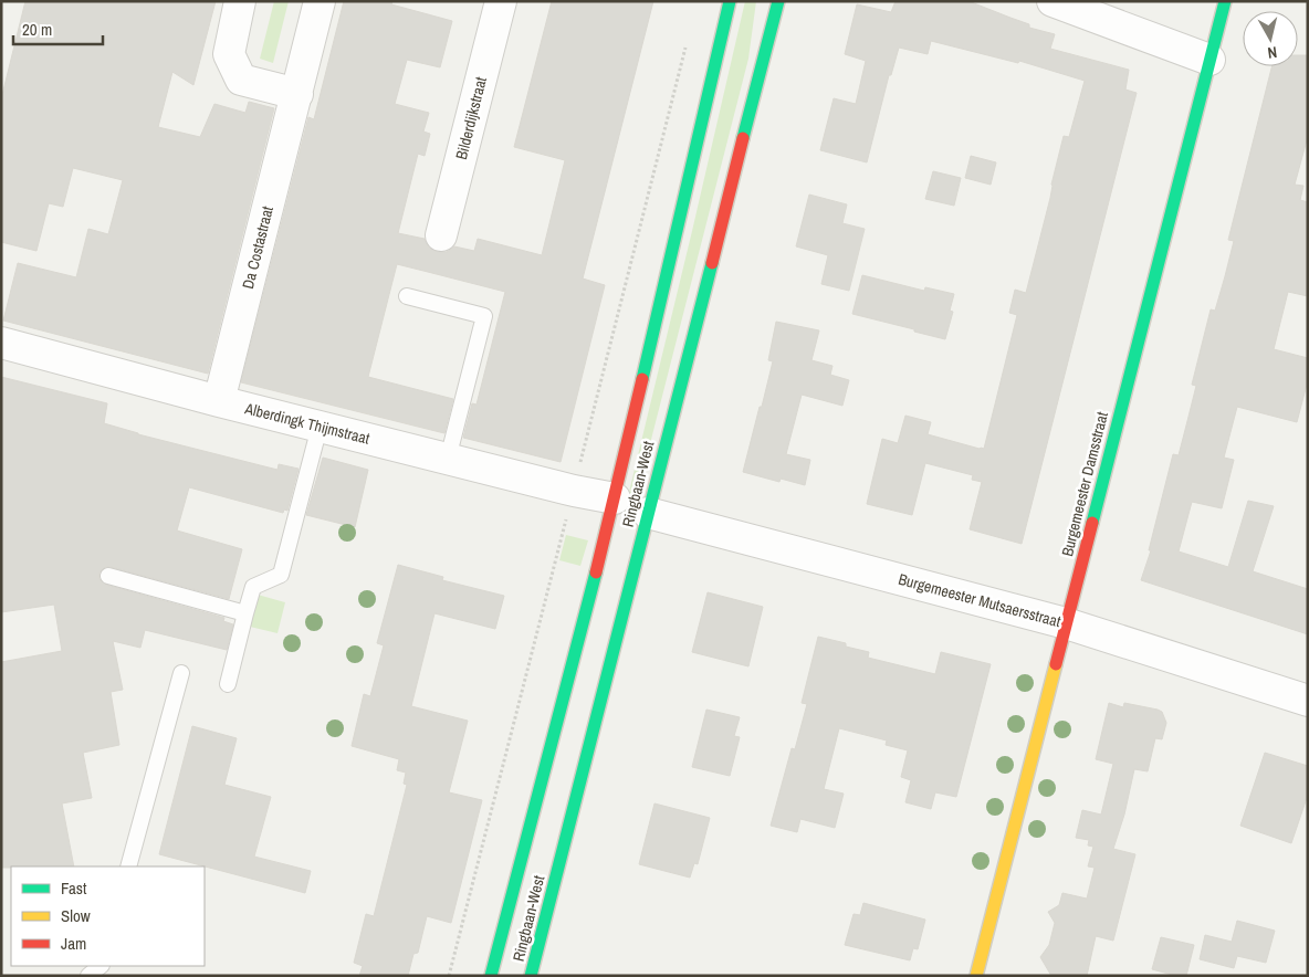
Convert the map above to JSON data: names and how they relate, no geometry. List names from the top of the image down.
{
  "streets": {
    "main road": ["Ringbaan-West", "Burgemeester Damsstraat"],
    "street": [
      "Bilderdijkstraat",
      "Da Costastraat",
      "Alberdingk Thijmstraat",
      "Burgemeester Mutsaersstraat"
    ]
  },
  "crossings": [
    ["Da Costastraat", "Alberdingk Thijmstraat"],
    ["Alberdingk Thijmstraat", "Ringbaan-West"],
    ["Ringbaan-West", "Burgemeester Mutsaersstraat"],
    ["Burgemeester Damsstraat", "Burgemeester Mutsaersstraat"]
  ],
  "legend": ["Fast", "Slow", "Jam"],
  "scale_bar": "20 m",
  "north": "bottom"
}
